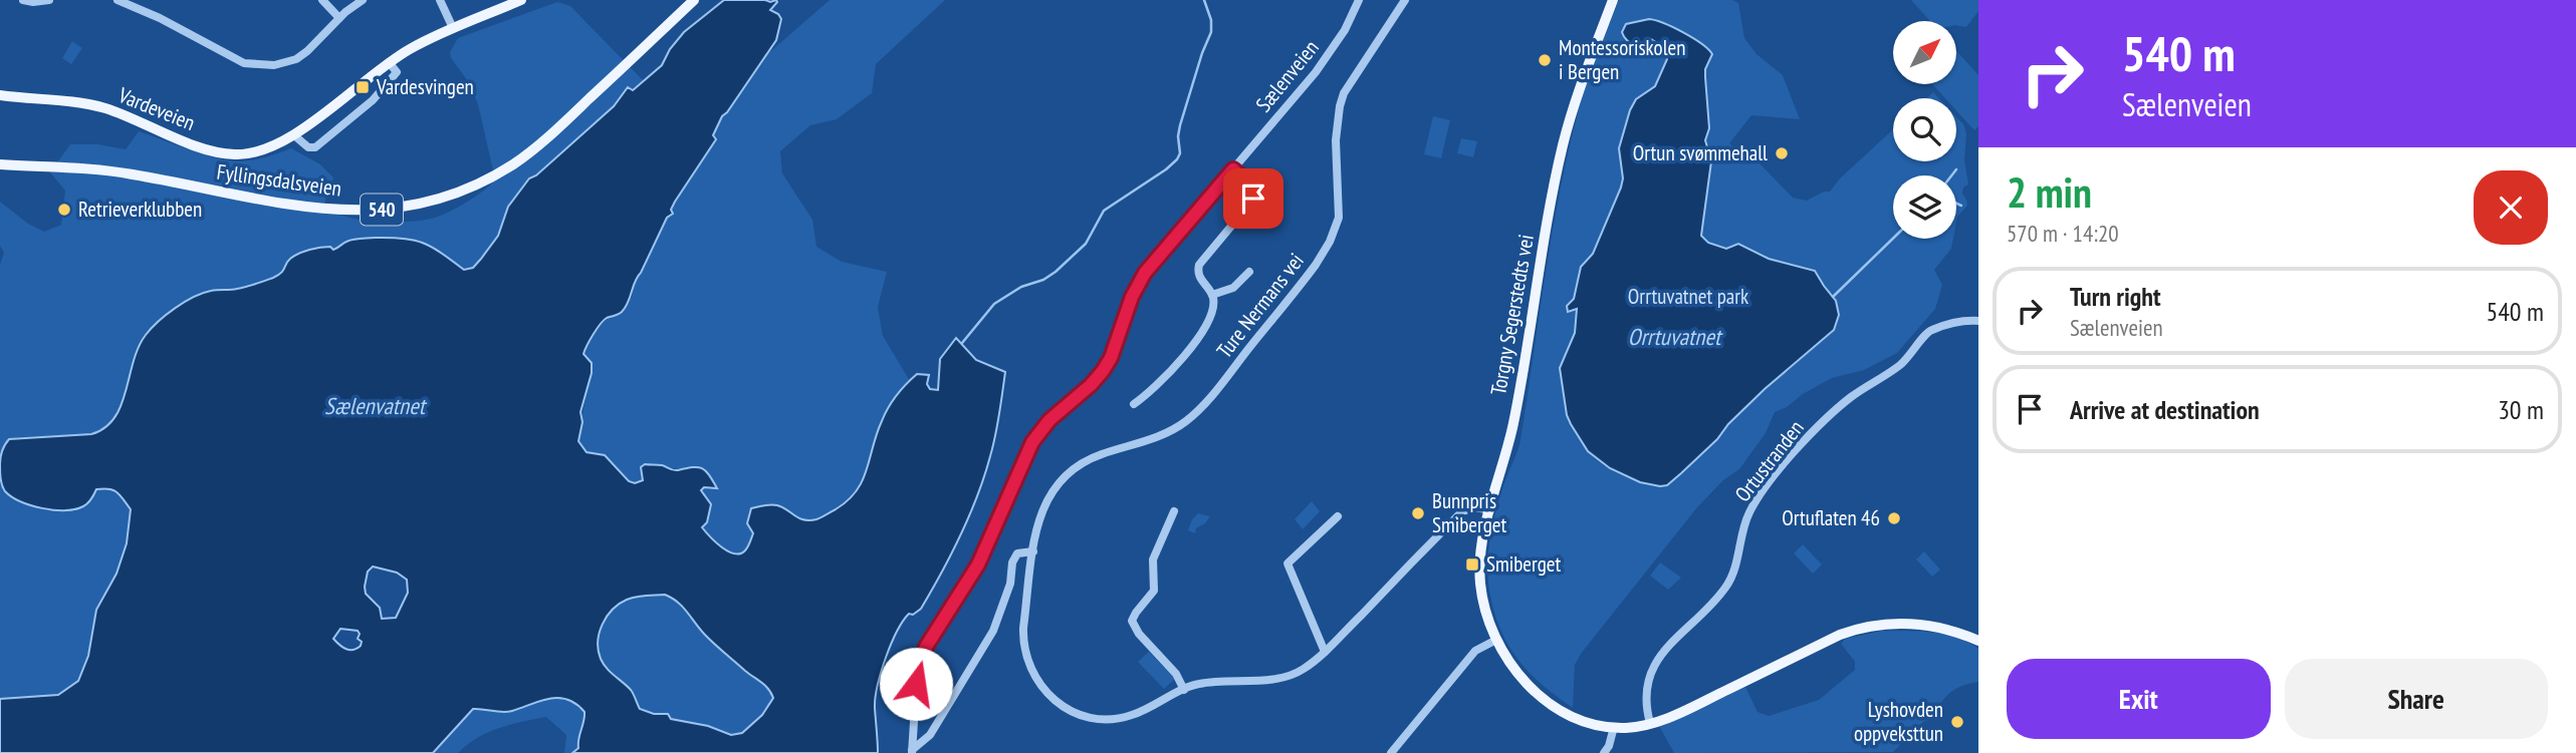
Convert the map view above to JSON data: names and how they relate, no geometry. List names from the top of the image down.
{
  "streets": {
    "main road": [
      "Vardeveien",
      "Fyllingsdalsveien",
      "540",
      "Torgny Segerstedts vei"
    ],
    "street": ["Sælenveien", "Ture Nermans vei", "Ortustranden"]
  },
  "crossings": [
    ["Sælenveien", "Ture Nermans vei"],
    ["Ture Nermans vei", "Torgny Segerstedts vei"],
    ["Torgny Segerstedts vei", "Ortustranden"]
  ],
  "water": ["Orrtuvatnet", "Sælenvatnet"],
  "parks": ["Orrtuvatnet park"],
  "places": {
    "other": [
      "Montessoriskolen i Bergen",
      "Ortun svømmehall",
      "Retrieverklubben",
      "Bunnpris Smiberget",
      "Ortuflaten 46",
      "Lyshovden oppveksttun"
    ],
    "transit": ["Vardesvingen", "Smiberget"]
  },
  "north": "top right",
  "page": {
    "turn": ["540 m", "Sælenveien"],
    "heading": ["2 min", "570 m · 14:20"],
    "list": [
      {
        "name": "Turn right",
        "note": "Sælenveien",
        "value": "540 m"
      },
      {
        "name": "Arrive at destination",
        "value": "30 m"
      }
    ],
    "buttons": ["Exit", "Share"]
  }
}
